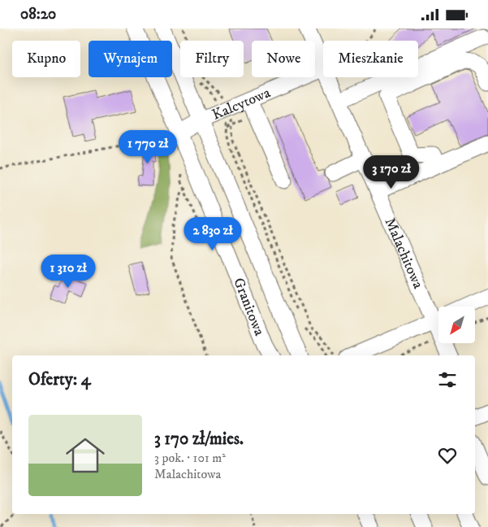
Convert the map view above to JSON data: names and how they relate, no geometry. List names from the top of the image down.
{
  "streets": {
    "street": ["Kalcytowa", "Malachitowa", "Granitowa"]
  },
  "crossings": [
    ["Kalcytowa", "Granitowa"]
  ],
  "north": "bottom left",
  "page": {
    "status": "08:20",
    "chip": [
      "Kupno",
      "Wynajem",
      "Filtry",
      "Nowe",
      "Mieszkanie"
    ],
    "price": [
      "1 770 zł",
      "3 170 zł",
      "2 830 zł",
      "1 310 zł"
    ],
    "heading": "Oferty: 4",
    "list": [
      {
        "name": "3 170 zł/mies.",
        "note": "3 pok. · 101 m² · Malachitowa"
      }
    ]
  }
}
